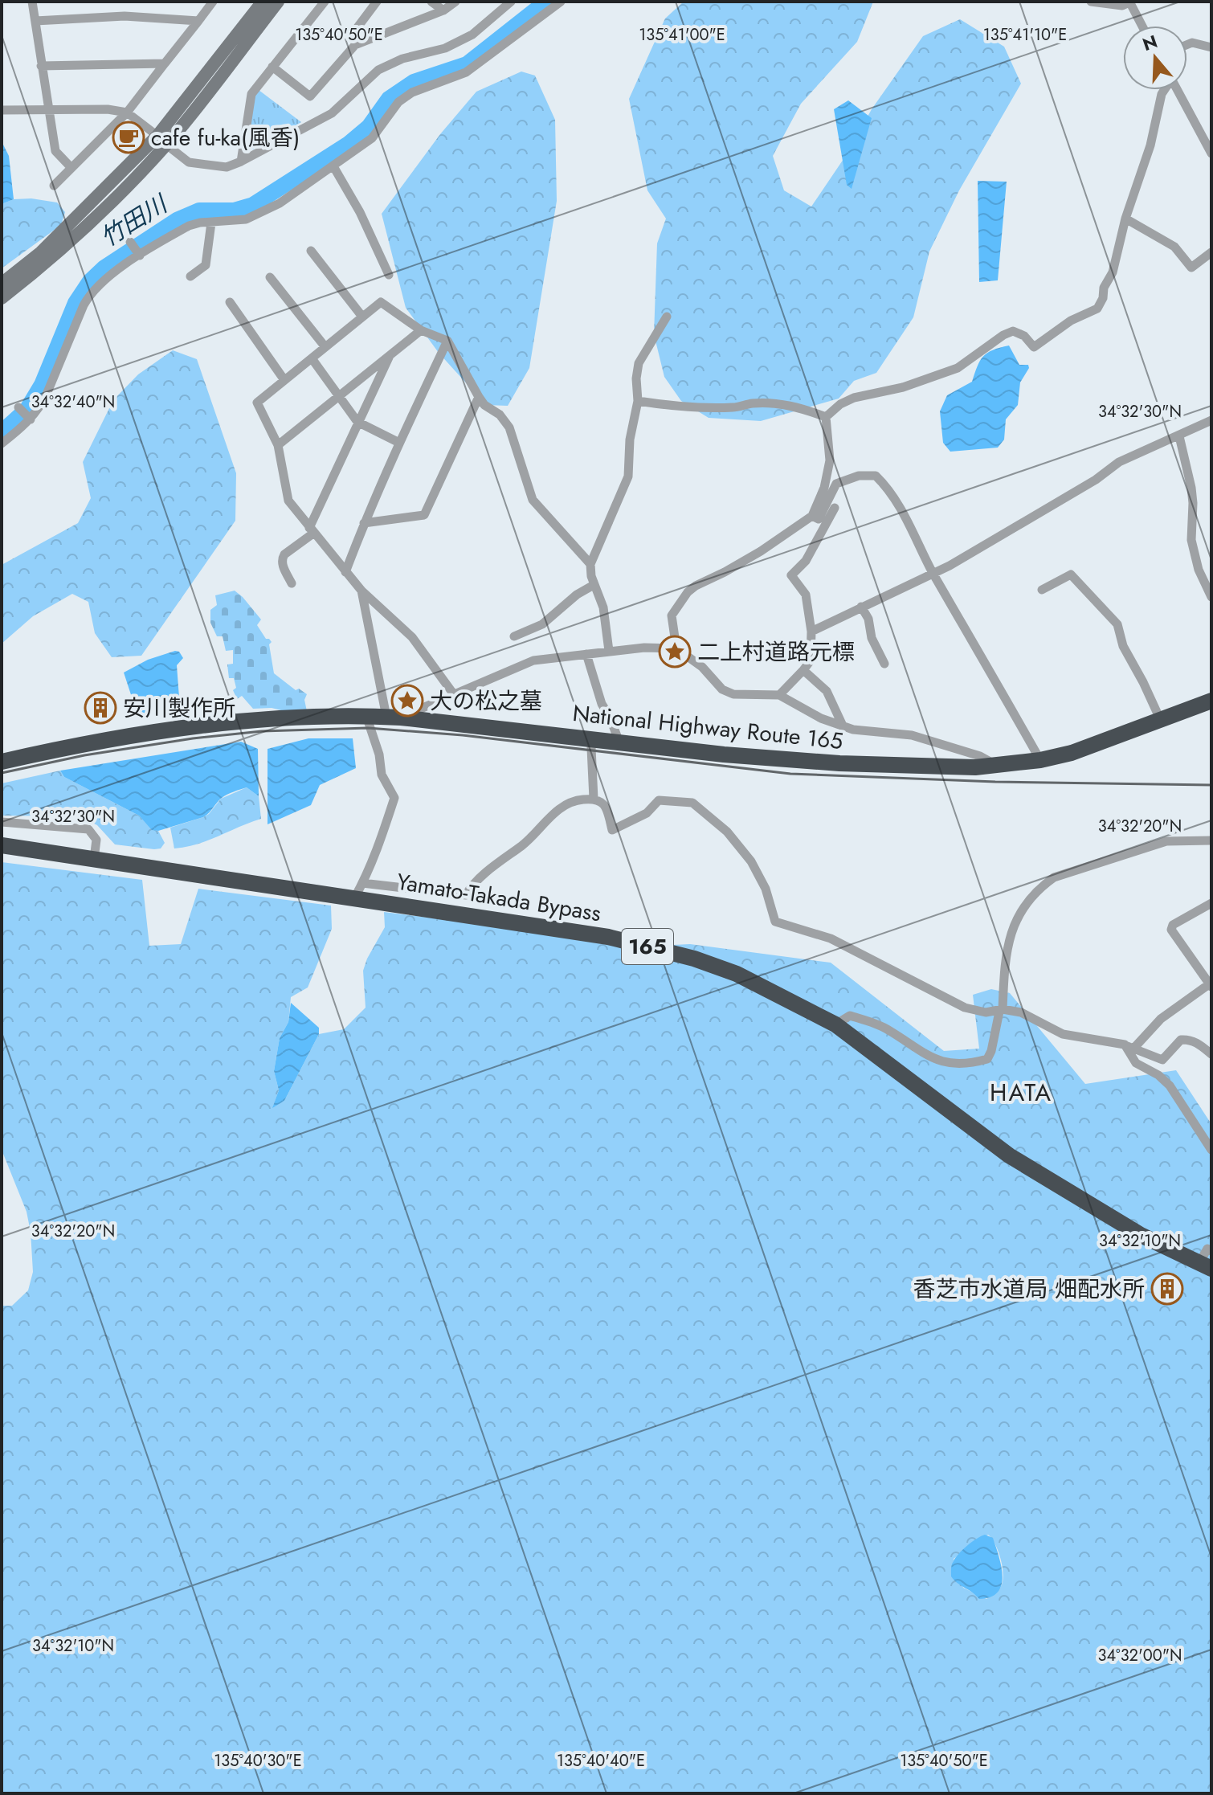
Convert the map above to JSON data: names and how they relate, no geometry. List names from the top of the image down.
{
  "streets": {
    "highway": ["National Highway Route 165", "Yamato-Takada Bypass", "165"]
  },
  "districts": ["HATA"],
  "water": ["竹田川"],
  "places": {
    "cafe": ["cafe fu-ka(風香)"],
    "place": ["二上村道路元標", "大の松之墓"],
    "building": ["安川製作所", "香芝市水道局 畑配水所"]
  },
  "north": "top",
  "coordinates": [
    "135°41'00\"E",
    "135°40'50\"E",
    "135°41'10\"E",
    "34°32'40\"N",
    "34°32'30\"N",
    "34°32'20\"N",
    "34°32'10\"N",
    "34°32'00\"N",
    "135°40'30\"E",
    "135°40'40\"E"
  ]
}
